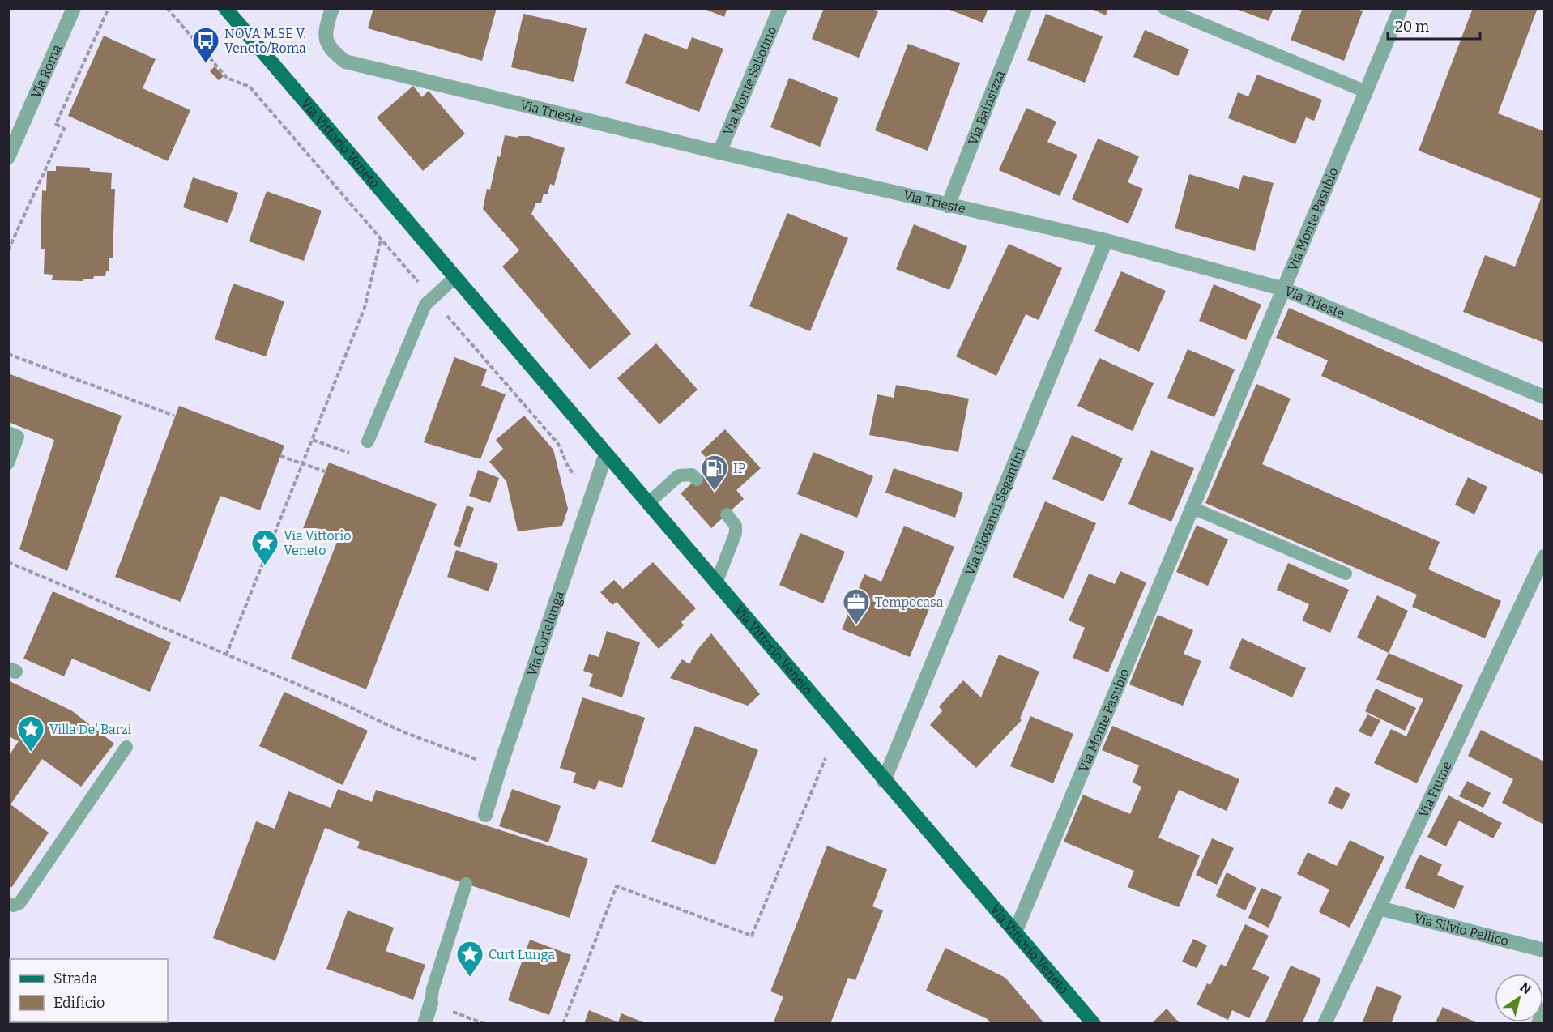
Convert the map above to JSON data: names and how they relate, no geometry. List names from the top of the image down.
{
  "streets": {
    "main road": ["Via Vittorio Veneto"],
    "street": [
      "Via Roma",
      "Via Monte Sabotino",
      "Via Bainsizza",
      "Via Trieste",
      "Via Monte Pasubio",
      "Via Giovanni Segantini",
      "Via Cortelunga",
      "Via Fiume",
      "Via Silvio Pellico"
    ]
  },
  "crossings": [
    ["Via Monte Sabotino", "Via Trieste"],
    ["Via Bainsizza", "Via Trieste"],
    ["Via Trieste", "Via Monte Pasubio"],
    ["Via Trieste", "Via Giovanni Segantini"],
    ["Via Vittorio Veneto", "Via Monte Pasubio"],
    ["Via Vittorio Veneto", "Via Giovanni Segantini"],
    ["Via Vittorio Veneto", "Via Cortelunga"],
    ["Via Fiume", "Via Silvio Pellico"]
  ],
  "places": {
    "bus stop": ["NOVA M.SE V. Veneto/Roma"],
    "fuel station": ["IP"],
    "place": ["Via Vittorio Veneto", "Villa De' Barzi", "Curt Lunga"],
    "office": ["Tempocasa"]
  },
  "legend": ["Strada", "Edificio"],
  "scale_bar": "20 m",
  "north": "top right"
}
